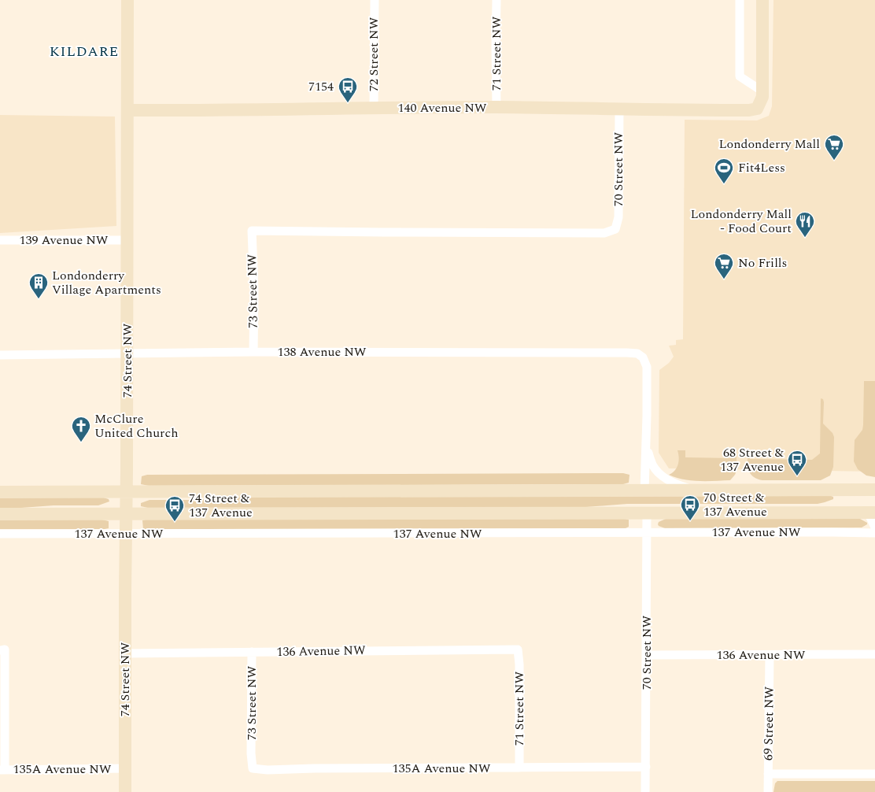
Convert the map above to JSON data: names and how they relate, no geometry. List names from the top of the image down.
{
  "streets": {
    "main road": ["140 Avenue NW", "74 Street NW", "137 Avenue NW"],
    "street": [
      "71 Street NW",
      "72 Street NW",
      "70 Street NW",
      "139 Avenue NW",
      "73 Street NW",
      "138 Avenue NW",
      "136 Avenue NW",
      "69 Street NW",
      "135A Avenue NW"
    ]
  },
  "crossings": [
    ["71 Street NW", "140 Avenue NW"],
    ["71 Street NW", "136 Avenue NW"],
    ["71 Street NW", "135A Avenue NW"],
    ["72 Street NW", "140 Avenue NW"],
    ["140 Avenue NW", "70 Street NW"],
    ["140 Avenue NW", "74 Street NW"],
    ["70 Street NW", "73 Street NW"],
    ["70 Street NW", "137 Avenue NW"],
    ["70 Street NW", "136 Avenue NW"],
    ["70 Street NW", "135A Avenue NW"],
    ["139 Avenue NW", "74 Street NW"],
    ["73 Street NW", "138 Avenue NW"],
    ["73 Street NW", "136 Avenue NW"],
    ["73 Street NW", "135A Avenue NW"],
    ["138 Avenue NW", "74 Street NW"],
    ["74 Street NW", "137 Avenue NW"],
    ["74 Street NW", "136 Avenue NW"],
    ["74 Street NW", "135A Avenue NW"],
    ["136 Avenue NW", "69 Street NW"]
  ],
  "districts": ["KILDARE"],
  "places": {
    "bus stop": [
      "7154",
      "68 Street & 137 Avenue",
      "70 Street & 137 Avenue",
      "74 Street & 137 Avenue"
    ],
    "supermarket": ["Londonderry Mall", "No Frills"],
    "sports": ["Fit4Less"],
    "restaurant": ["Londonderry Mall - Food Court"],
    "building": ["Londonderry Village Apartments"],
    "church": ["McClure United Church"]
  }
}
